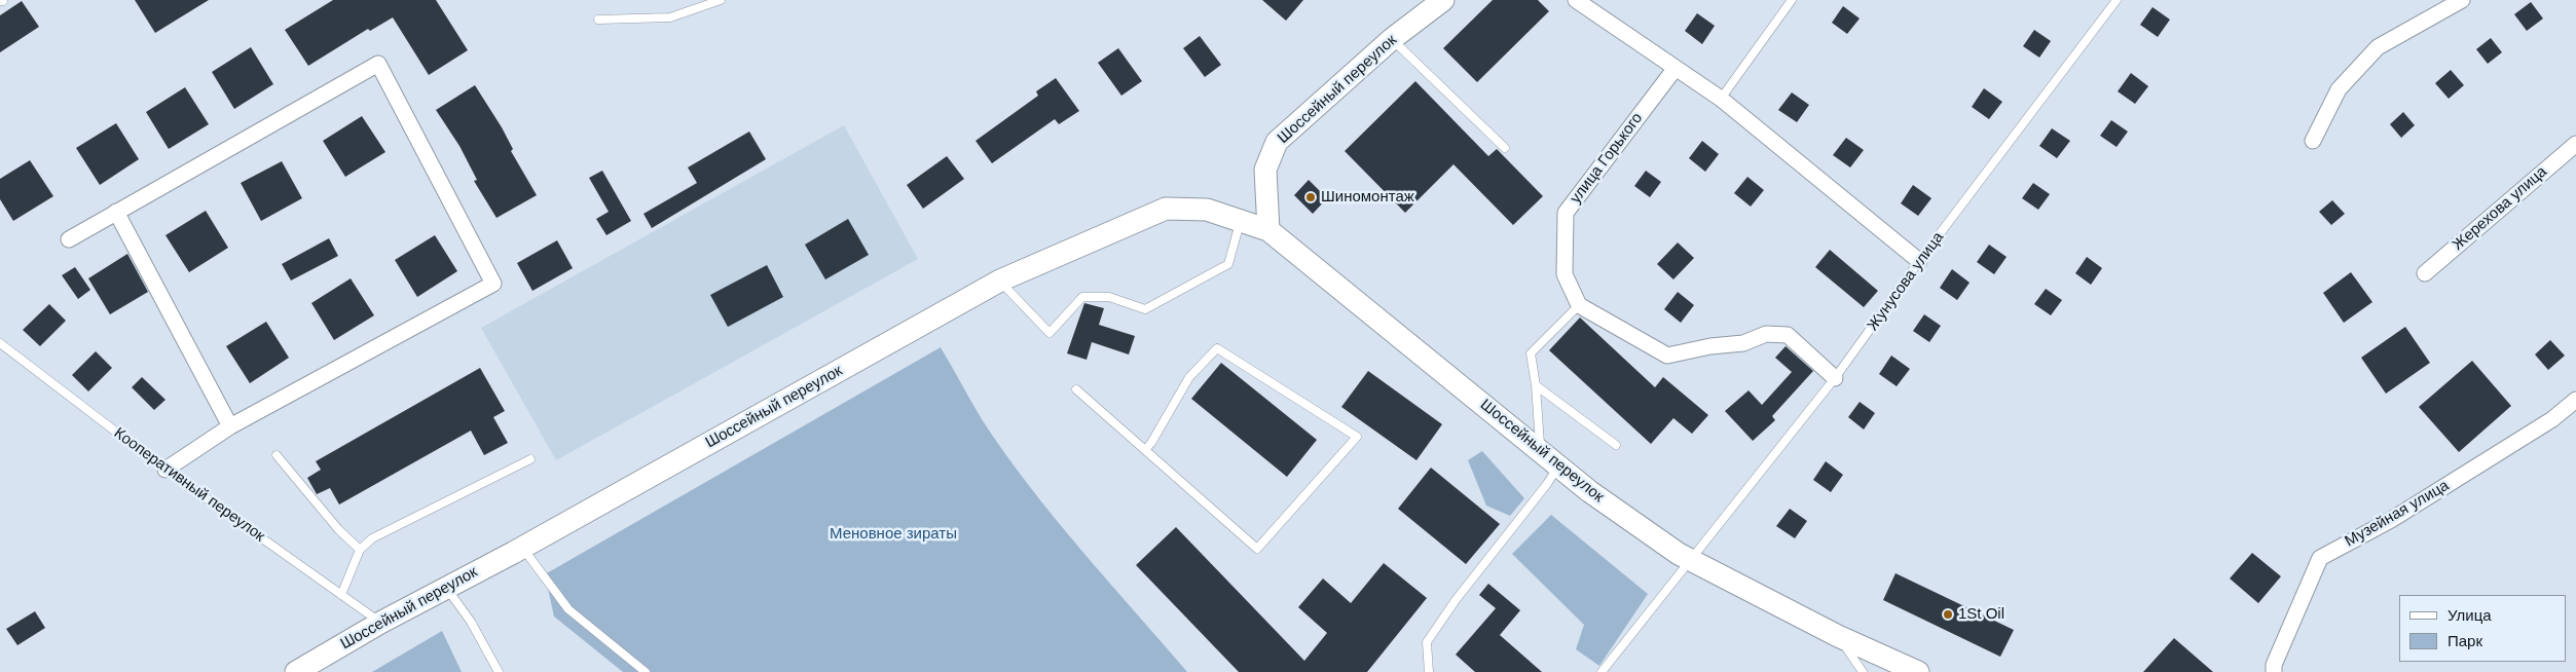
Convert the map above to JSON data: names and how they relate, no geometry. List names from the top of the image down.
{
  "streets": {
    "main road": ["Шоссейный переулок"],
    "street": ["улица Горького", "Жерехова улица", "Музейная улица"],
    "lane": ["Жунусова улица", "Кооперативный переулок"]
  },
  "crossings": [
    ["Шоссейный переулок", "Жунусова улица"],
    ["Шоссейный переулок", "Кооперативный переулок"]
  ],
  "parks": ["Меновное зираты"],
  "places": ["Шиномонтаж", "1St Oil"],
  "legend": ["Улица", "Парк"]
}
